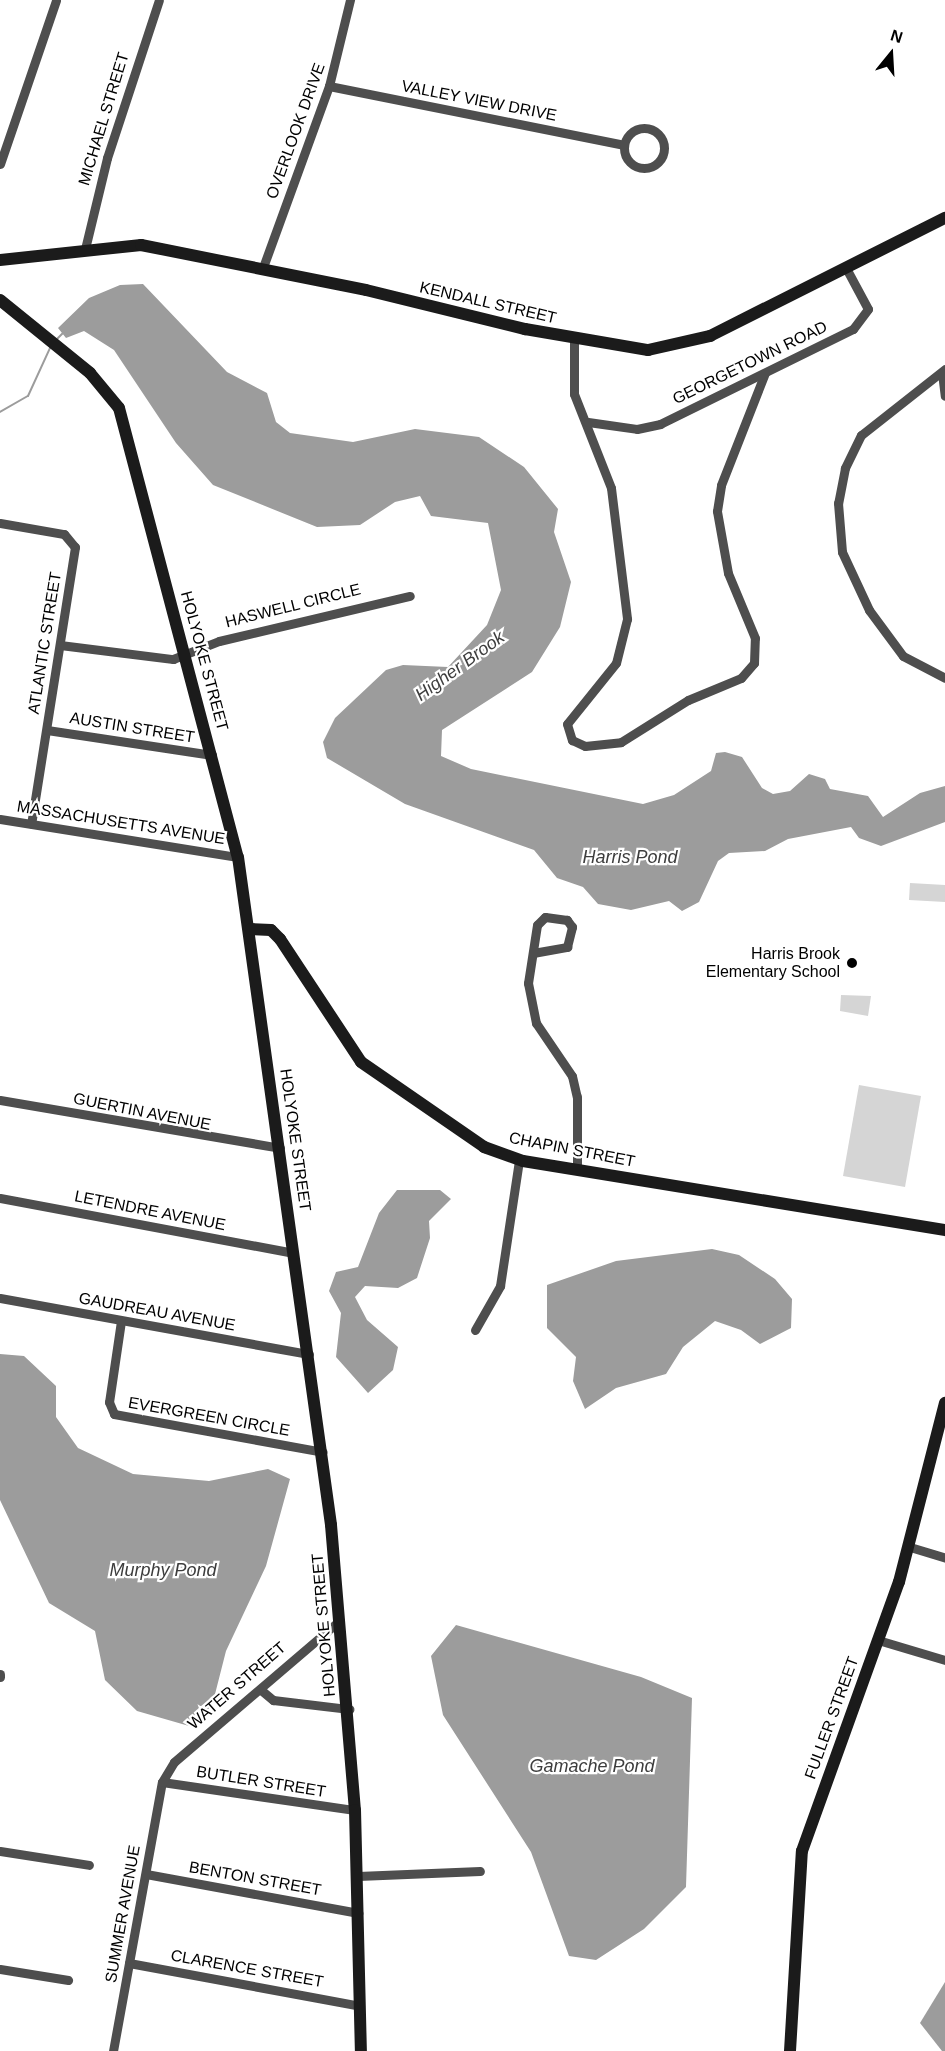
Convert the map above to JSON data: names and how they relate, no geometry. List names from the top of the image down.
{
  "streets": {
    "main road": [
      "KENDALL STREET",
      "HOLYOKE STREET",
      "CHAPIN STREET",
      "FULLER STREET"
    ],
    "street": [
      "VALLEY VIEW DRIVE",
      "MICHAEL STREET",
      "OVERLOOK DRIVE",
      "GEORGETOWN ROAD",
      "HASWELL CIRCLE",
      "ATLANTIC STREET",
      "AUSTIN STREET",
      "MASSACHUSETTS AVENUE",
      "GUERTIN AVENUE",
      "LETENDRE AVENUE",
      "GAUDREAU AVENUE",
      "EVERGREEN CIRCLE",
      "WATER STREET",
      "BUTLER STREET",
      "BENTON STREET",
      "SUMMER AVENUE",
      "CLARENCE STREET"
    ]
  },
  "crossings": [
    ["VALLEY VIEW DRIVE", "OVERLOOK DRIVE"],
    ["MICHAEL STREET", "KENDALL STREET"],
    ["OVERLOOK DRIVE", "KENDALL STREET"],
    ["KENDALL STREET", "GEORGETOWN ROAD"],
    ["HASWELL CIRCLE", "ATLANTIC STREET"],
    ["HASWELL CIRCLE", "HOLYOKE STREET"],
    ["ATLANTIC STREET", "AUSTIN STREET"],
    ["ATLANTIC STREET", "MASSACHUSETTS AVENUE"],
    ["HOLYOKE STREET", "AUSTIN STREET"],
    ["HOLYOKE STREET", "MASSACHUSETTS AVENUE"],
    ["HOLYOKE STREET", "GUERTIN AVENUE"],
    ["HOLYOKE STREET", "CHAPIN STREET"],
    ["HOLYOKE STREET", "LETENDRE AVENUE"],
    ["HOLYOKE STREET", "GAUDREAU AVENUE"],
    ["HOLYOKE STREET", "EVERGREEN CIRCLE"],
    ["HOLYOKE STREET", "WATER STREET"],
    ["HOLYOKE STREET", "BUTLER STREET"],
    ["HOLYOKE STREET", "BENTON STREET"],
    ["HOLYOKE STREET", "CLARENCE STREET"],
    ["GAUDREAU AVENUE", "EVERGREEN CIRCLE"],
    ["WATER STREET", "BUTLER STREET"],
    ["WATER STREET", "SUMMER AVENUE"],
    ["BUTLER STREET", "SUMMER AVENUE"],
    ["BENTON STREET", "SUMMER AVENUE"],
    ["SUMMER AVENUE", "CLARENCE STREET"]
  ],
  "water": [
    "Higher Brook",
    "Harris Pond",
    "Murphy Pond",
    "Gamache Pond"
  ],
  "places": ["Harris Brook Elementary School"],
  "north": "top"
}
